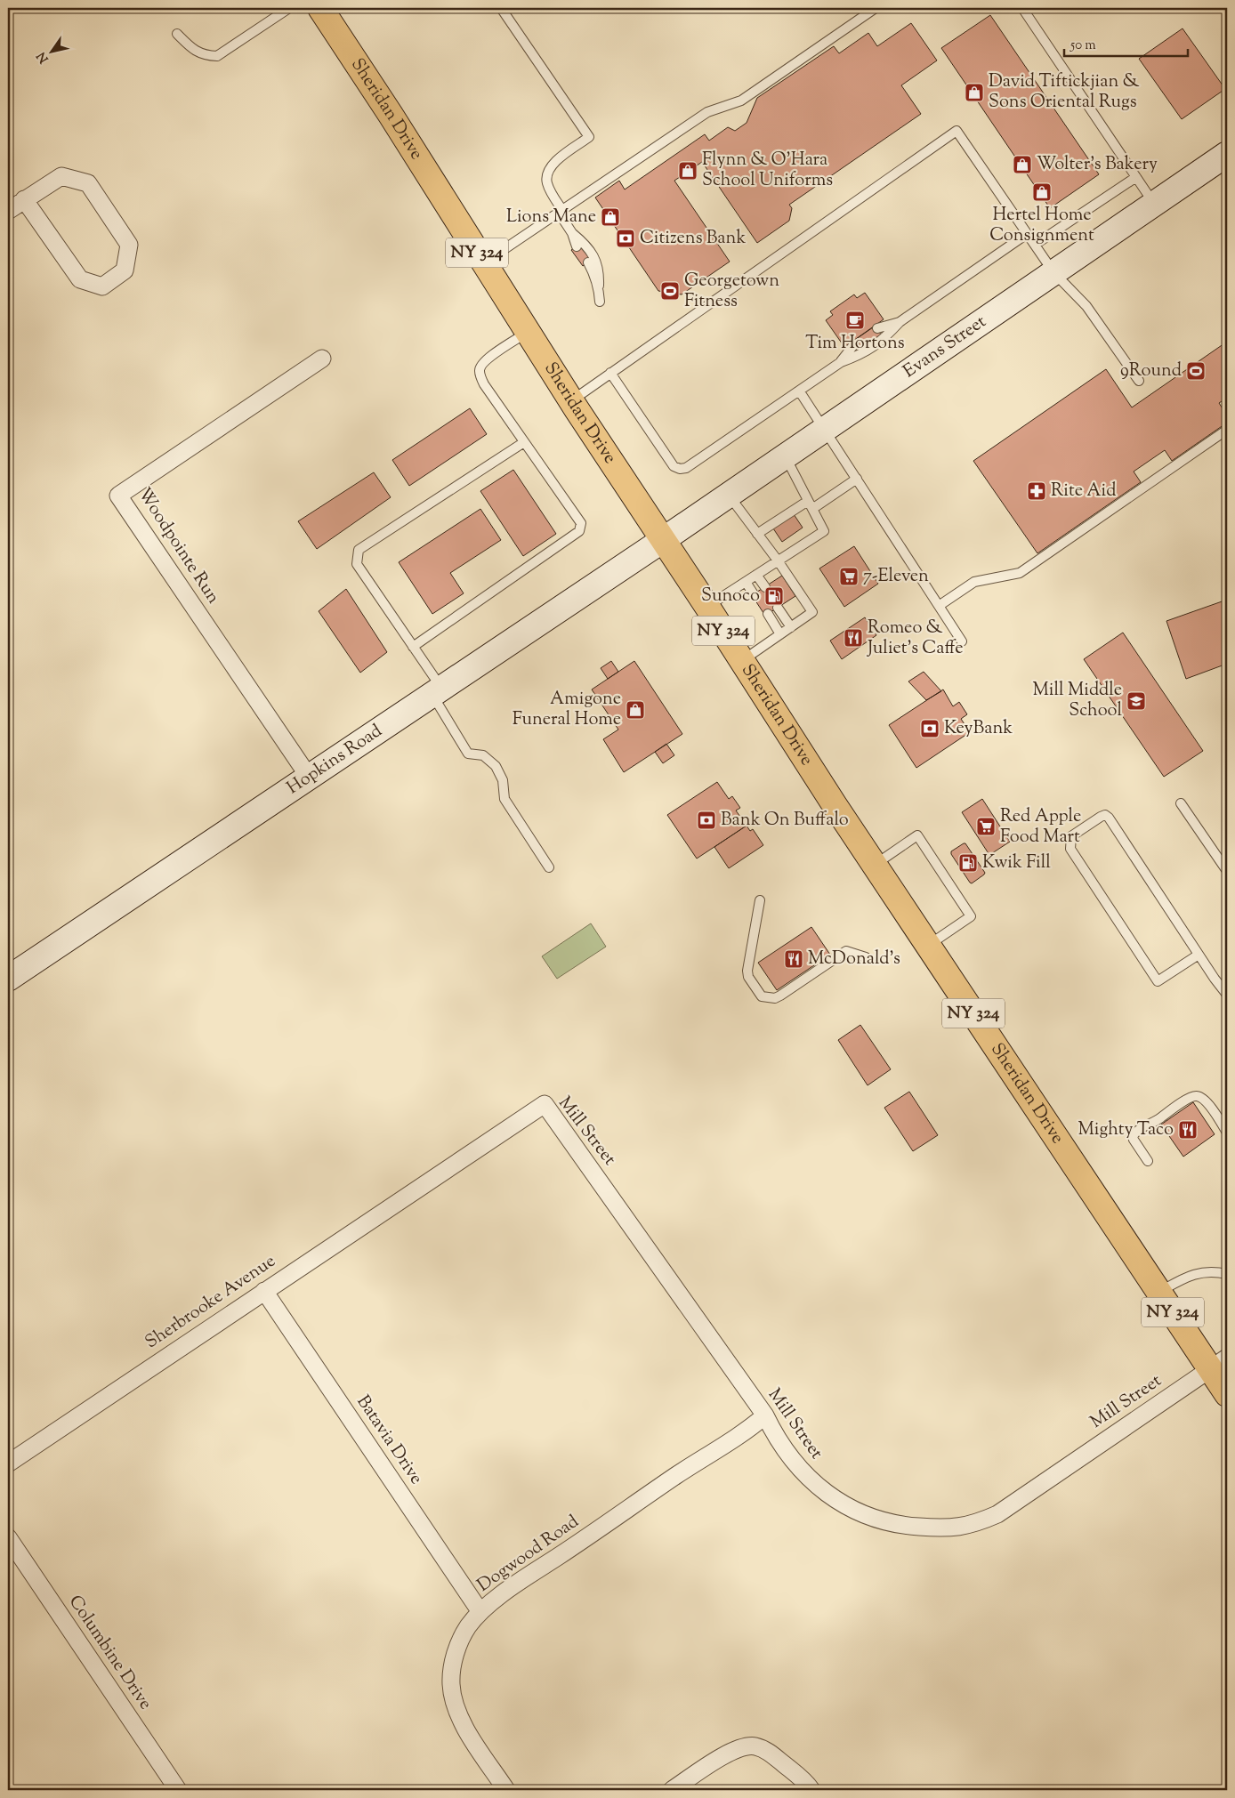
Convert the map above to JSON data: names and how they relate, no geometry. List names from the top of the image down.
{
  "streets": {
    "main road": ["Sheridan Drive", "NY 324"],
    "street": [
      "Evans Street",
      "Woodpointe Run",
      "Hopkins Road",
      "Mill Street",
      "Sherbrooke Avenue",
      "Batavia Drive",
      "Dogwood Road",
      "Columbine Drive"
    ]
  },
  "crossings": [
    ["Sheridan Drive", "Evans Street"],
    ["Sheridan Drive", "Hopkins Road"],
    ["Sheridan Drive", "Mill Street"],
    ["Evans Street", "Hopkins Road"],
    ["Woodpointe Run", "Hopkins Road"],
    ["Mill Street", "Sherbrooke Avenue"],
    ["Mill Street", "Dogwood Road"],
    ["Sherbrooke Avenue", "Batavia Drive"],
    ["Batavia Drive", "Dogwood Road"]
  ],
  "places": {
    "shop": [
      "David Tiftickjian & Sons Oriental Rugs",
      "Wolter's Bakery",
      "Flynn & O'Hara School Uniforms",
      "Hertel Home Consignment",
      "Lions Mane",
      "Amigone Funeral Home"
    ],
    "bank": ["Citizens Bank", "KeyBank", "Bank On Buffalo"],
    "sports": ["Georgetown Fitness", "9Round"],
    "cafe": ["Tim Hortons"],
    "pharmacy": ["Rite Aid"],
    "supermarket": ["7-Eleven", "Red Apple Food Mart"],
    "fuel station": ["Sunoco", "Kwik Fill"],
    "restaurant": ["Romeo & Juliet's Caffe", "McDonald's", "Mighty Taco"],
    "school or university": ["Mill Middle School"]
  },
  "scale_bar": "50 m",
  "north": "bottom left"
}
